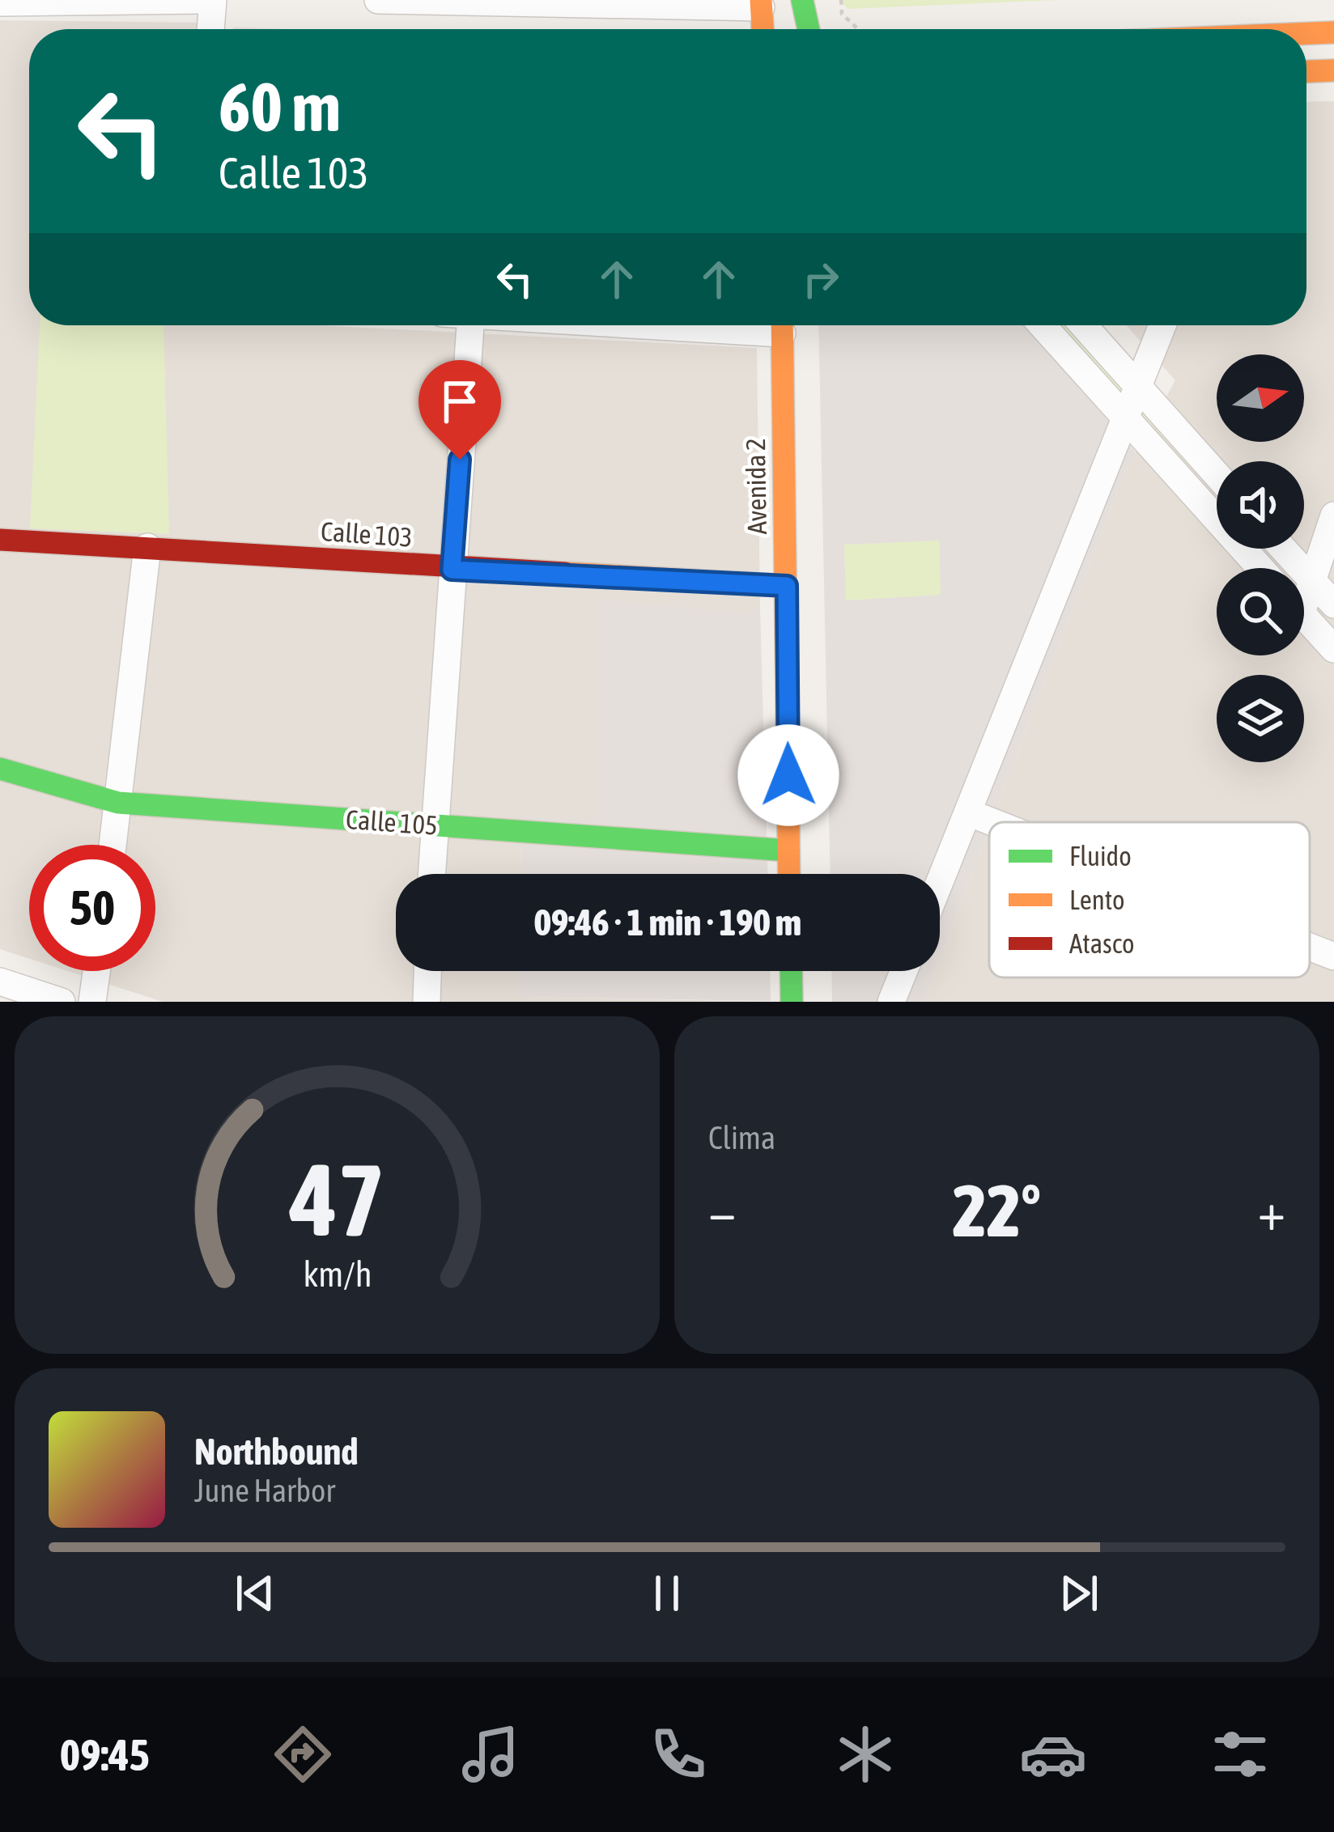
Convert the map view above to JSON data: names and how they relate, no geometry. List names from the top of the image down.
{
  "streets": {
    "street": ["Avenida 2", "Calle 103", "Calle 105"]
  },
  "crossings": [
    ["Avenida 2", "Calle 103"],
    ["Avenida 2", "Calle 105"]
  ],
  "legend": ["Fluido", "Lento", "Atasco"],
  "north": "right",
  "page": {
    "turn": ["60 m", "Calle 103"],
    "limit": "50",
    "trip": "09:46 · 1 min · 190 m",
    "tile": "Clima",
    "heat": ["−", "22°", "+"],
    "song": ["Northbound", "June Harbor"],
    "tabs": "09:45",
    "gauge": ["47", "km/h"]
  }
}
